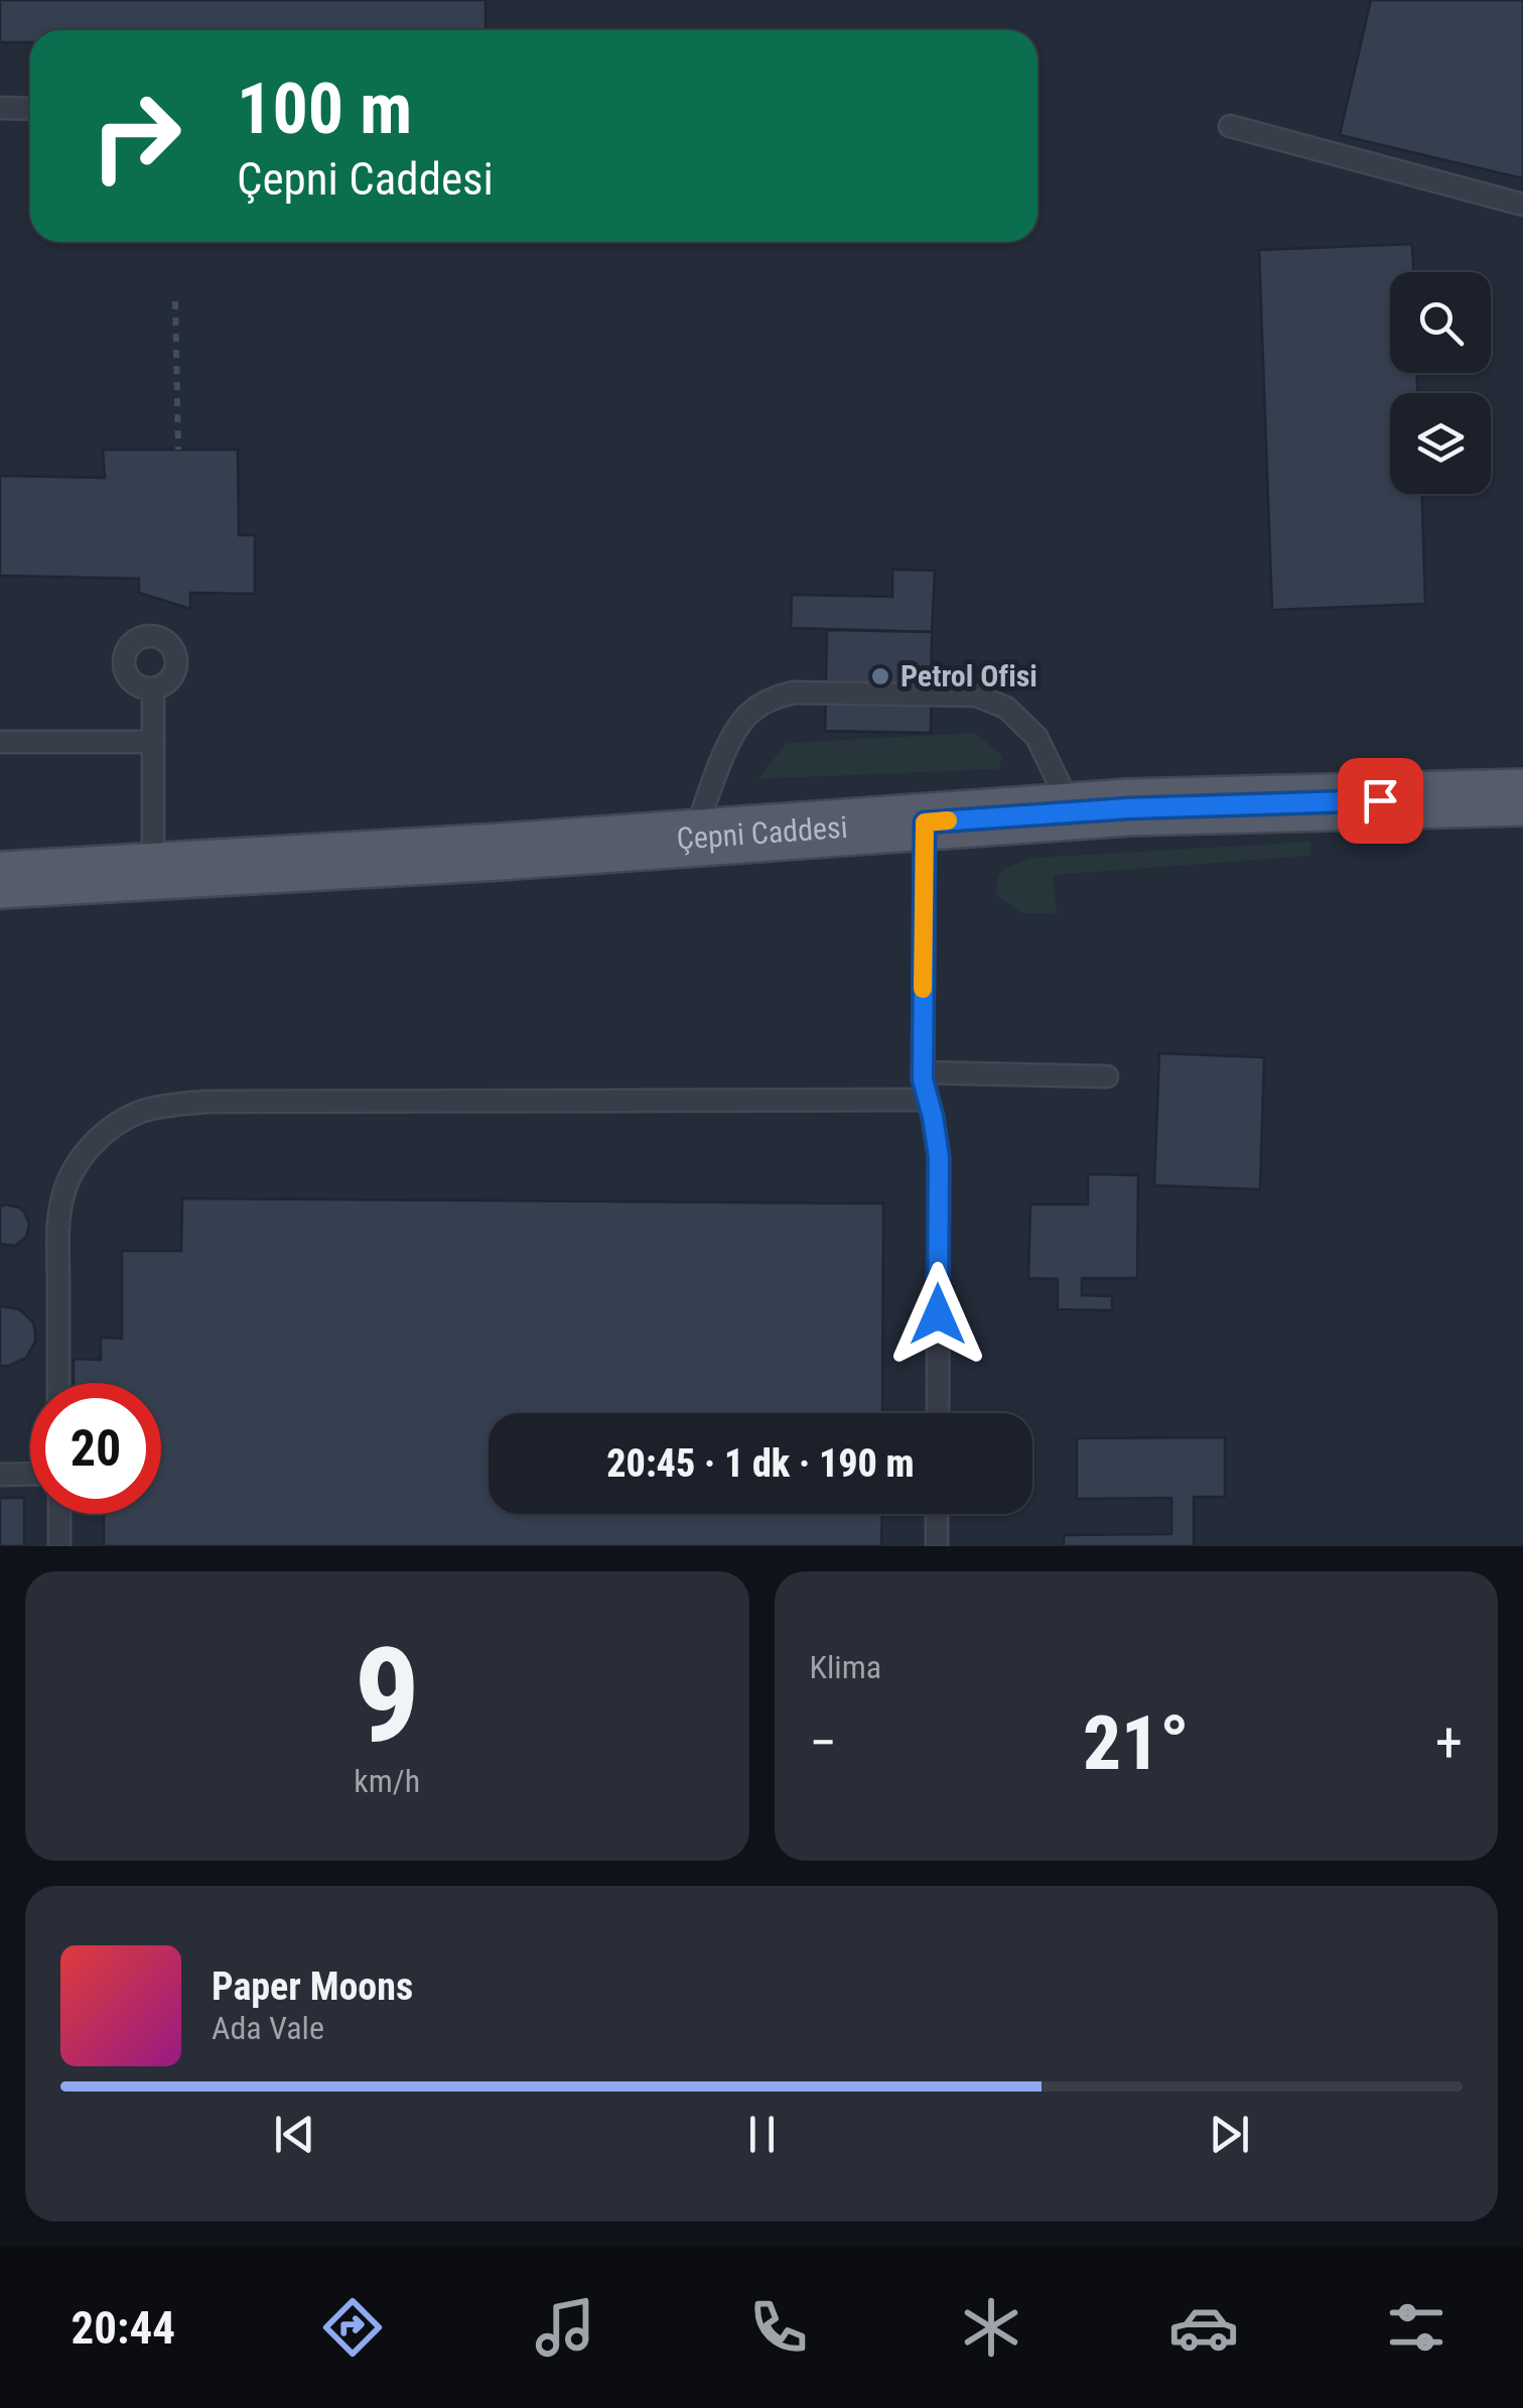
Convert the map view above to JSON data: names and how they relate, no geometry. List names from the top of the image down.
{
  "streets": {
    "main road": ["Çepni Caddesi"]
  },
  "places": ["Petrol Ofisi"],
  "page": {
    "turn": ["100 m", "Çepni Caddesi"],
    "limit": "20",
    "trip": "20:45 · 1 dk · 190 m",
    "tile": [
      ["9", "km/h"],
      "Klima"
    ],
    "heat": ["−", "21°", "+"],
    "song": ["Paper Moons", "Ada Vale"],
    "tabs": "20:44"
  }
}
